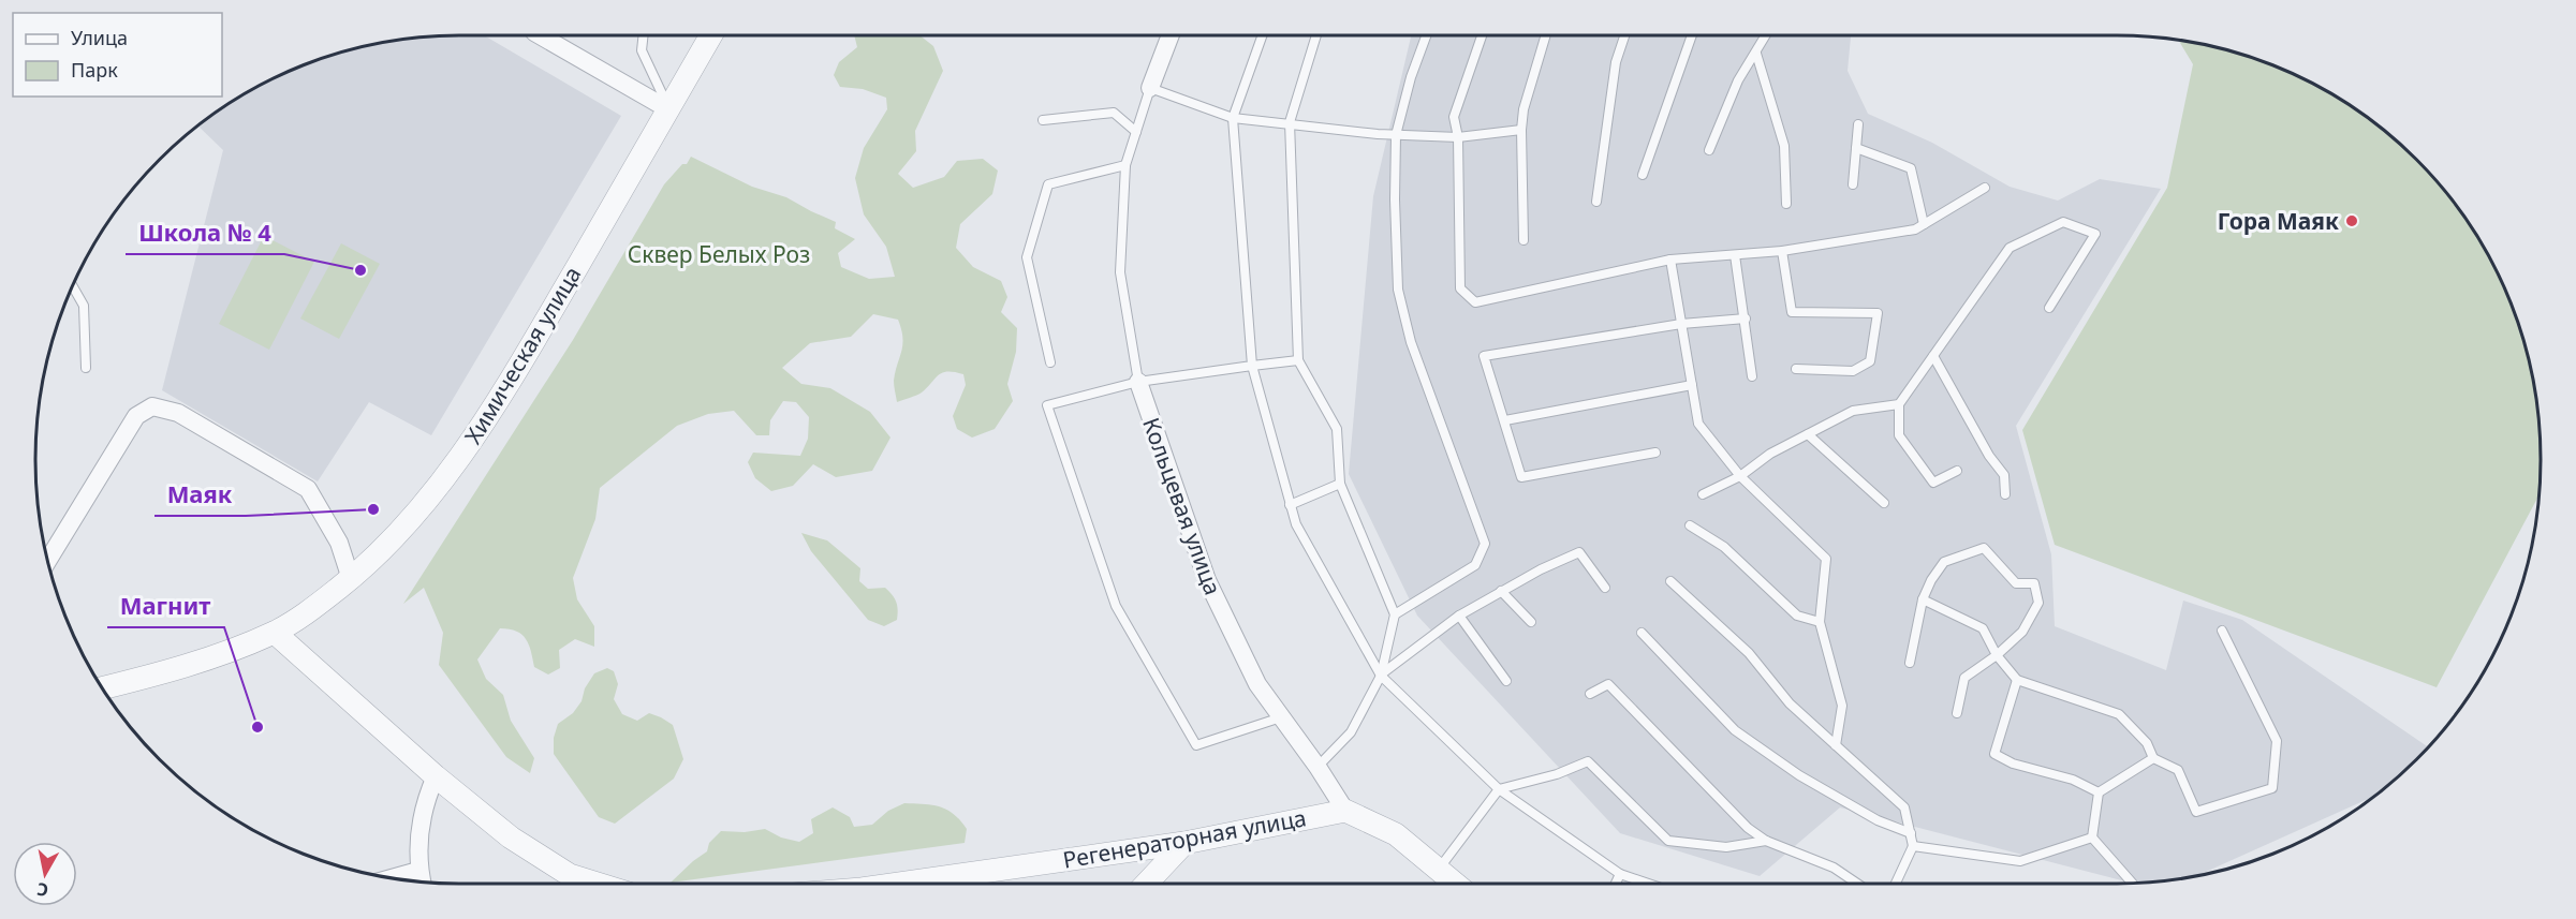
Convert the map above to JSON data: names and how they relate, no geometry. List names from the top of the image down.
{
  "streets": {
    "street": ["Химическая улица", "Кольцевая улица", "Регенераторная улица"]
  },
  "crossings": [
    ["Кольцевая улица", "Регенераторная улица"]
  ],
  "parks": ["Сквер Белых Роз"],
  "places": [
    "Гора Маяк",
    "Школа № 4",
    "Маяк",
    "Магнит"
  ],
  "legend": ["Улица", "Парк"],
  "north": "bottom"
}
